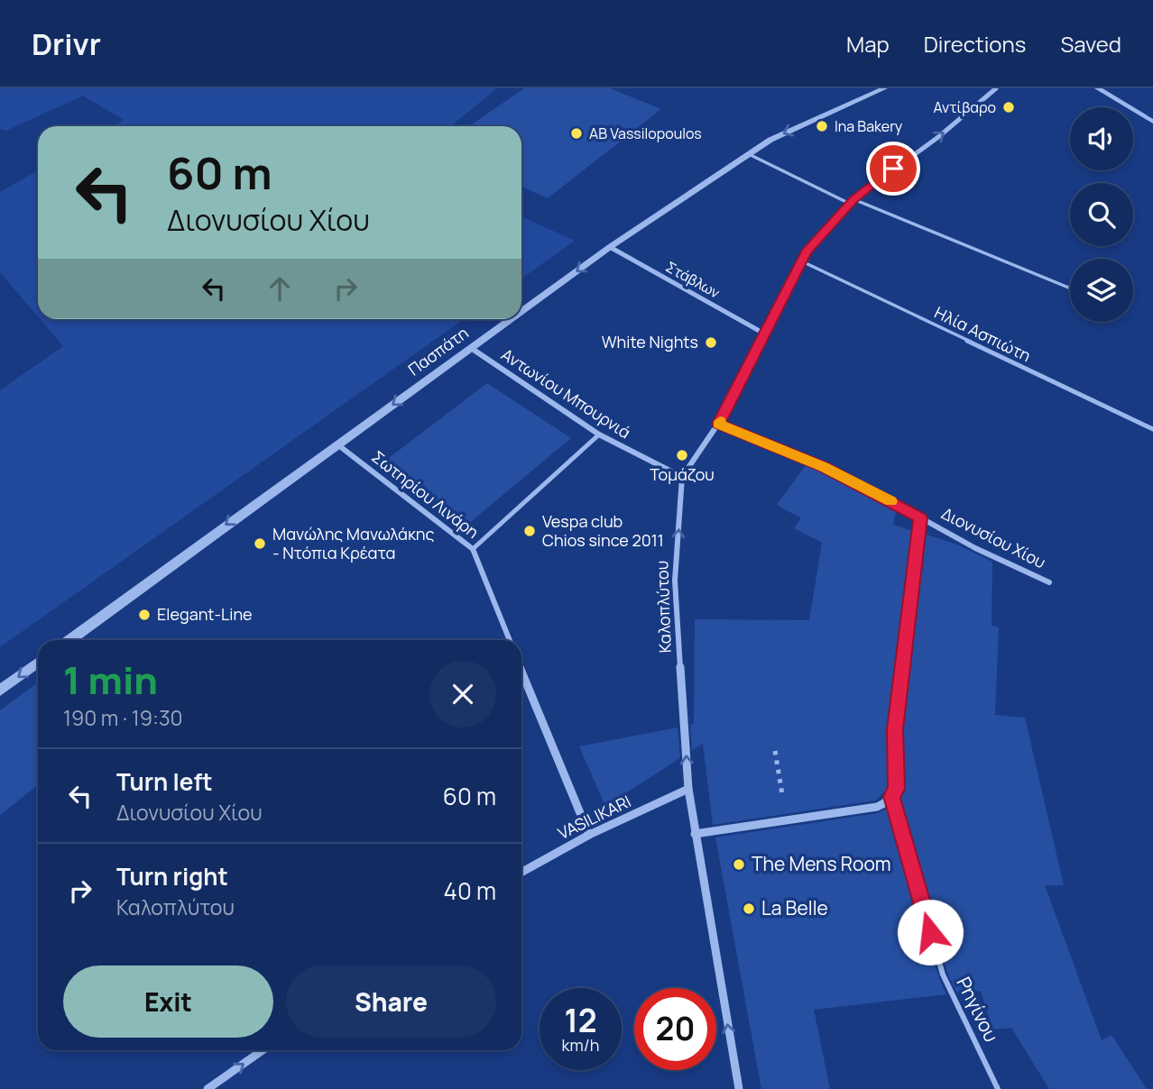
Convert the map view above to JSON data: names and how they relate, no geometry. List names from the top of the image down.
{
  "streets": {
    "street": [
      "Στάβλων",
      "Πασπάτη",
      "Αντωνίου Μπουρνιά",
      "Σωτηρίου Λινάρη",
      "Διονυσίου Χίου",
      "Καλοπλύτου",
      "VASILIKARI",
      "Ρηγίνου"
    ],
    "lane": ["Ηλία Ασπιώτη"]
  },
  "crossings": [
    ["Στάβλων", "Πασπάτη"],
    ["Πασπάτη", "Αντωνίου Μπουρνιά"],
    ["Πασπάτη", "Σωτηρίου Λινάρη"],
    ["Αντωνίου Μπουρνιά", "Καλοπλύτου"],
    ["Διονυσίου Χίου", "Ρηγίνου"],
    ["Καλοπλύτου", "VASILIKARI"]
  ],
  "one_way": ["Πασπάτη", "Καλοπλύτου"],
  "places": [
    "Αντίβαρο",
    "Ina Bakery",
    "AB Vassilopoulos",
    "White Nights",
    "Τομάζου",
    "Vespa club Chios since 2011",
    "Μανώλης Μανωλάκης - Ντόπια Κρέατα",
    "Elegant-Line",
    "The Mens Room",
    "La Belle"
  ],
  "page": {
    "header": "Drivr",
    "nav": ["Map", "Directions", "Saved"],
    "turn": ["60 m", "Διονυσίου Χίου"],
    "heading": ["1 min", "190 m · 19:30"],
    "list": [
      {
        "name": "Turn left",
        "note": "Διονυσίου Χίου",
        "value": "60 m"
      },
      {
        "name": "Turn right",
        "note": "Καλοπλύτου",
        "value": "40 m"
      }
    ],
    "buttons": ["Exit", "Share"],
    "speed": "12 km/h",
    "limit": "20"
  }
}
